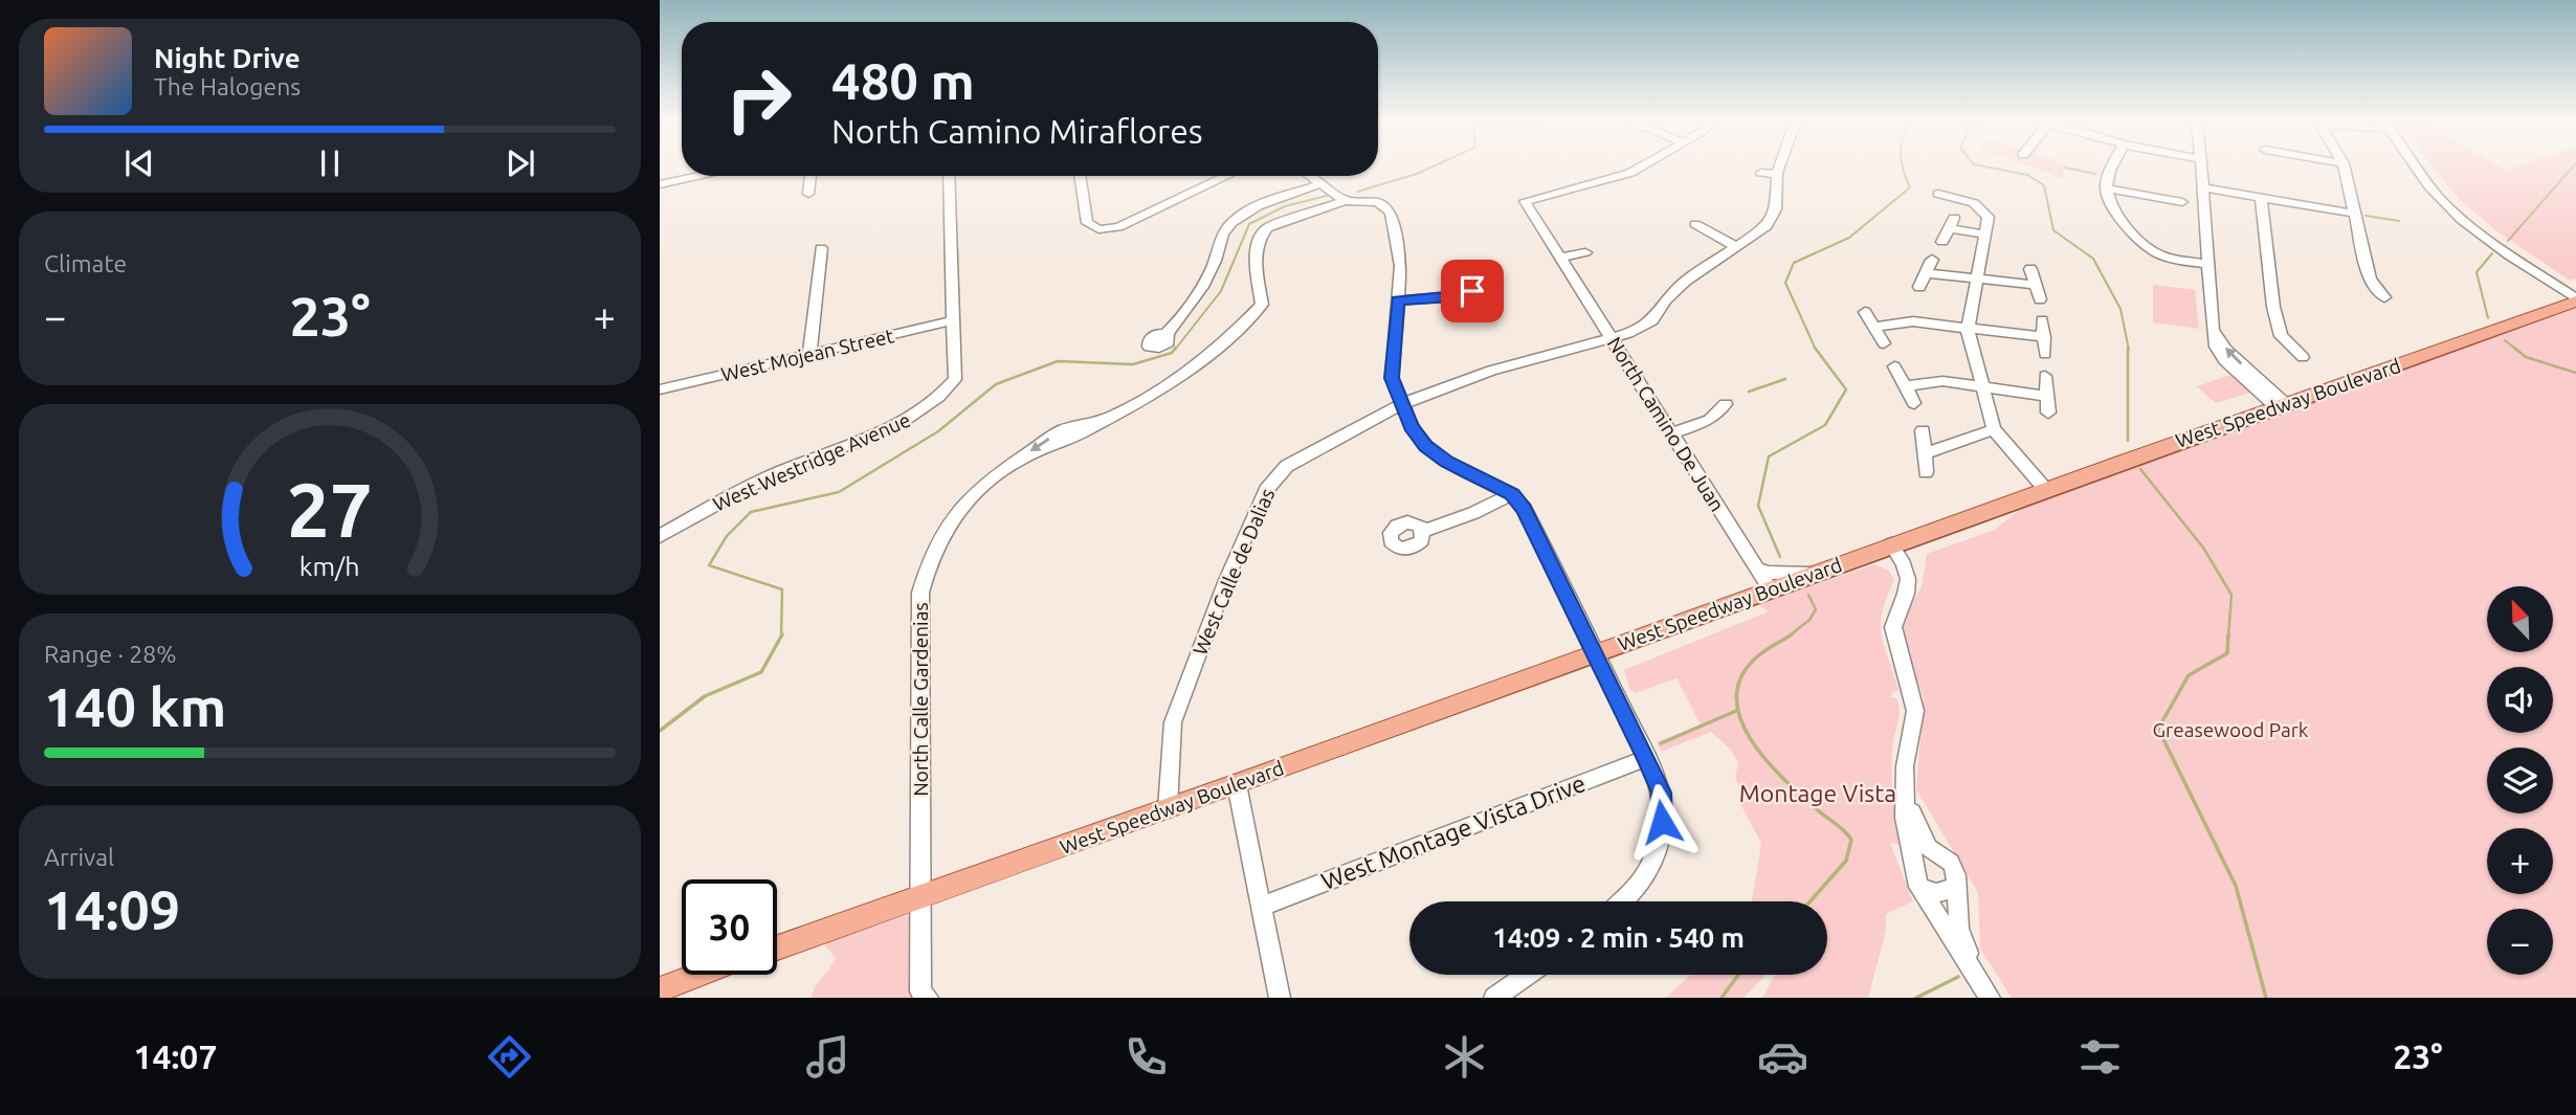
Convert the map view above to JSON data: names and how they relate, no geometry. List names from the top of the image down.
{
  "streets": {
    "main road": ["West Speedway Boulevard"],
    "street": [
      "West Mojean Street",
      "North Camino De Juan",
      "West Westridge Avenue",
      "West Calle de Dalias",
      "North Calle Gardenias",
      "West Montage Vista Drive"
    ]
  },
  "crossings": [
    ["West Mojean Street", "West Westridge Avenue"],
    ["West Speedway Boulevard", "North Camino De Juan"],
    ["West Speedway Boulevard", "West Calle de Dalias"],
    ["West Speedway Boulevard", "North Calle Gardenias"],
    ["North Camino De Juan", "West Calle de Dalias"]
  ],
  "parks": ["Greasewood Park", "Montage Vista"],
  "north": "top left",
  "page": {
    "turn": ["480 m", "North Camino Miraflores"],
    "song": ["Night Drive", "The Halogens"],
    "tile": [
      "Climate",
      ["Range · 28%", "140 km"],
      ["Arrival", "14:09"]
    ],
    "heat": ["−", "23°", "+"],
    "map_buttons": ["+", "−"],
    "limit": "30",
    "trip": "14:09 · 2 min · 540 m",
    "tabs": ["14:07", "23°"],
    "gauge": ["27", "km/h"]
  }
}
